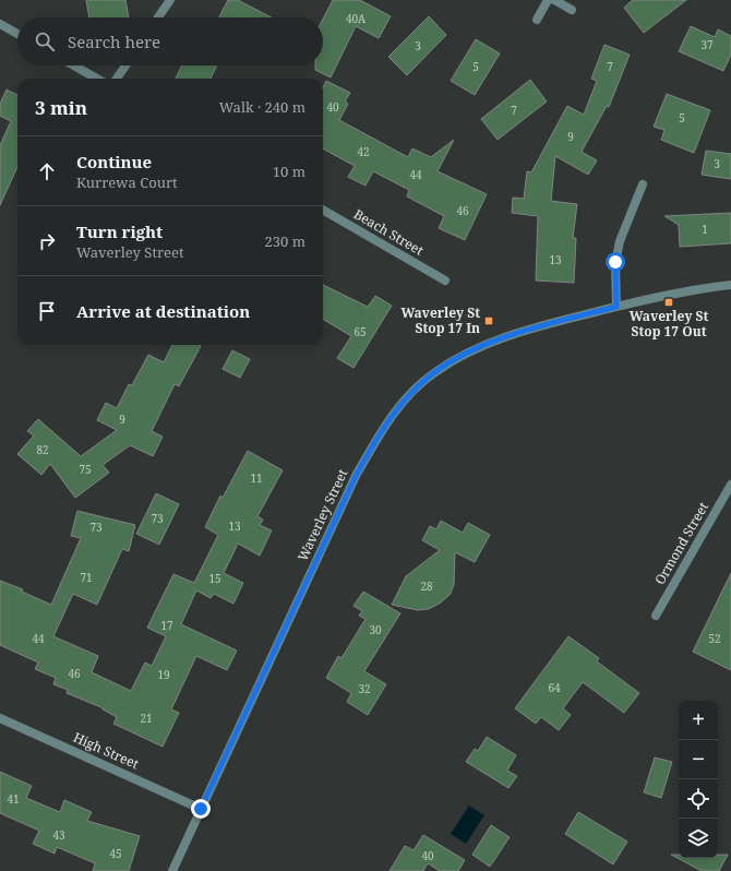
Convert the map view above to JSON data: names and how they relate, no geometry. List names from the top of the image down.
{
  "streets": {
    "street": [
      "Beach Street",
      "Waverley Street",
      "Ormond Street",
      "High Street"
    ]
  },
  "crossings": [
    ["Waverley Street", "High Street"]
  ],
  "places": {
    "transit": ["Waverley St Stop 17 Out", "Waverley St Stop 17 In"]
  },
  "house_numbers": [
    "40A",
    "37",
    "3",
    "5",
    "7",
    "40",
    "7",
    "5",
    "9",
    "42",
    "3",
    "44",
    "46",
    "1",
    "13",
    "65",
    "9",
    "82",
    "75",
    "11",
    "73",
    "13",
    "73",
    "71",
    "15",
    "28",
    "17",
    "30",
    "44",
    "52",
    "46",
    "19",
    "64",
    "32",
    "21",
    "41",
    "43",
    "45",
    "40"
  ],
  "page": {
    "search": "Search here",
    "heading": ["3 min", "Walk · 240 m"],
    "list": [
      ["Continue", "Kurrewa Court", "10 m"],
      ["Turn right", "Waverley Street", "230 m"],
      "Arrive at destination"
    ],
    "map_buttons": ["+", "−"]
  }
}
